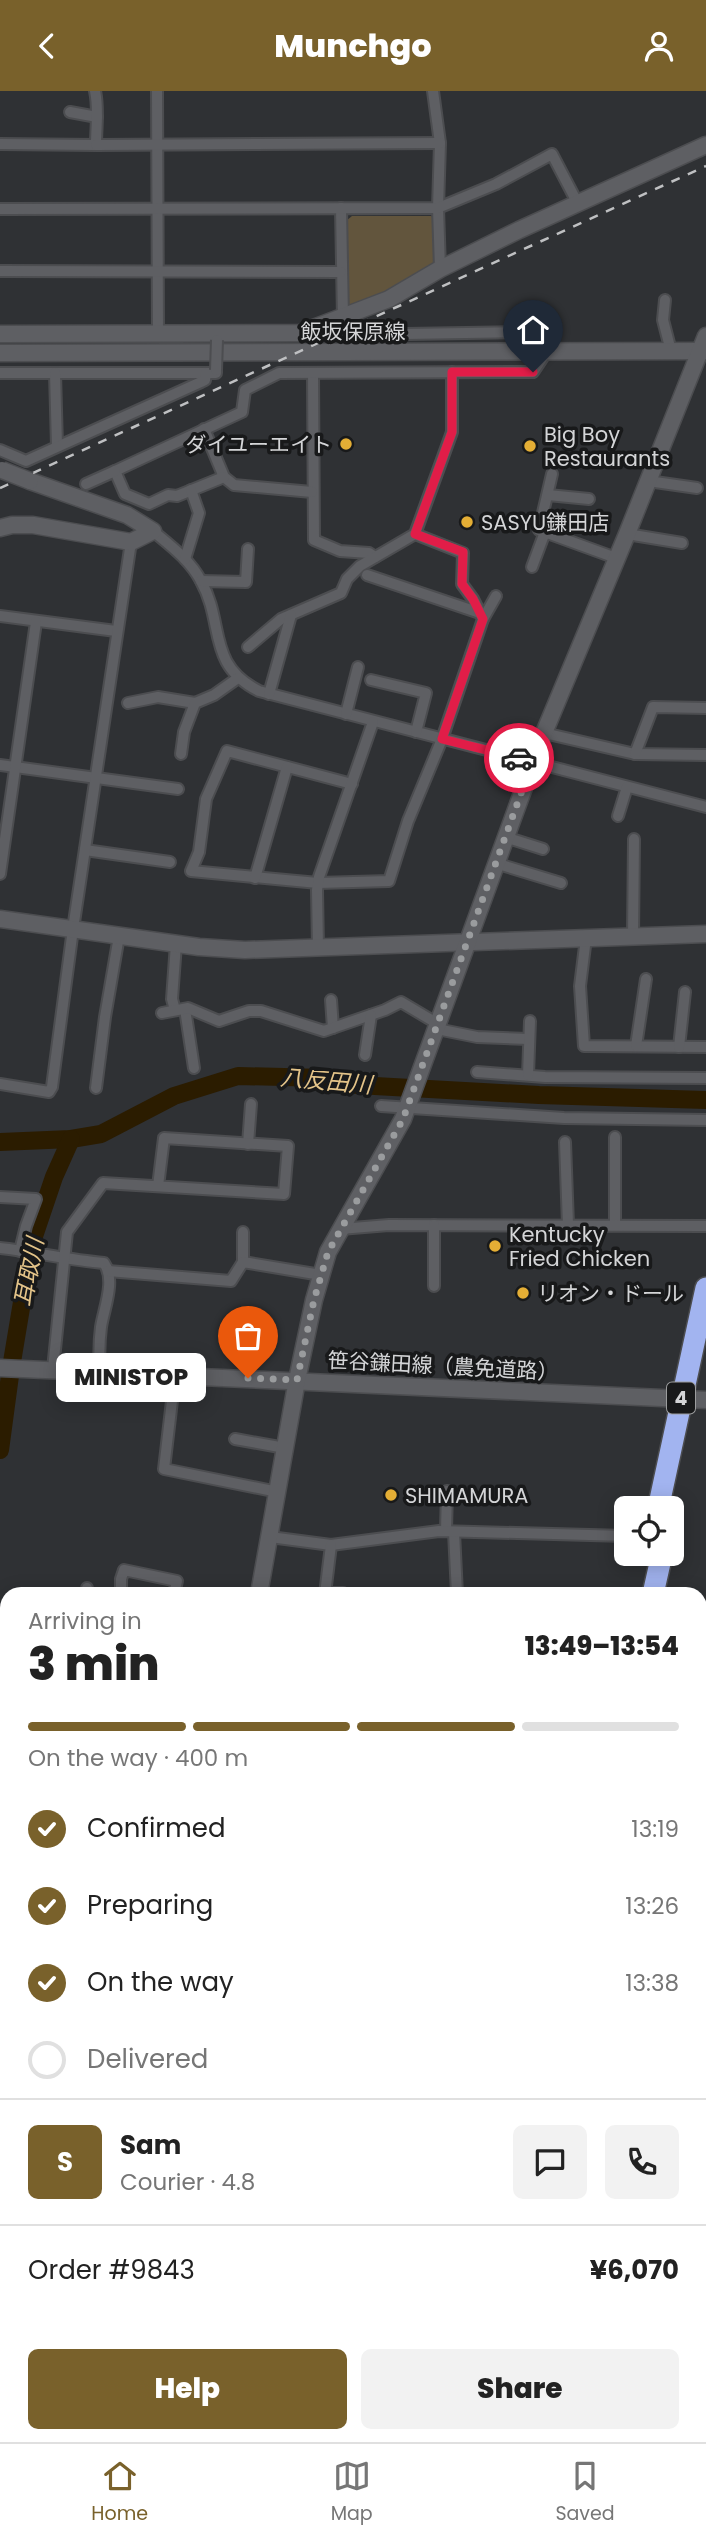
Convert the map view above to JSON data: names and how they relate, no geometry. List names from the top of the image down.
{
  "streets": {
    "highway": ["4"],
    "street": ["飯坂保原線", "笹谷鎌田線（農免道路）"]
  },
  "crossings": [
    ["笹谷鎌田線（農免道路）", "4"]
  ],
  "water": ["八反田川", "耳取川"],
  "places": [
    "ダイユーエイト",
    "Big Boy Restaurants",
    "SASYU鎌田店",
    "Kentucky Fried Chicken",
    "リオン・ドール",
    "MINISTOP",
    "SHIMAMURA"
  ],
  "page": {
    "header": "Munchgo",
    "bubble": "MINISTOP",
    "heading": ["3 min", "Arriving in", "13:49–13:54"],
    "panel": [
      "Sam",
      "Courier · 4.8",
      "Order #9843",
      "¥6,070"
    ],
    "bar": "On the way · 400 m",
    "list": [
      ["Confirmed", "13:19"],
      ["Preparing", "13:26"],
      ["On the way", "13:38"],
      "Delivered"
    ],
    "round": "S",
    "buttons": ["Help", "Share"],
    "tabs": ["Home", "Map", "Saved"]
  }
}
